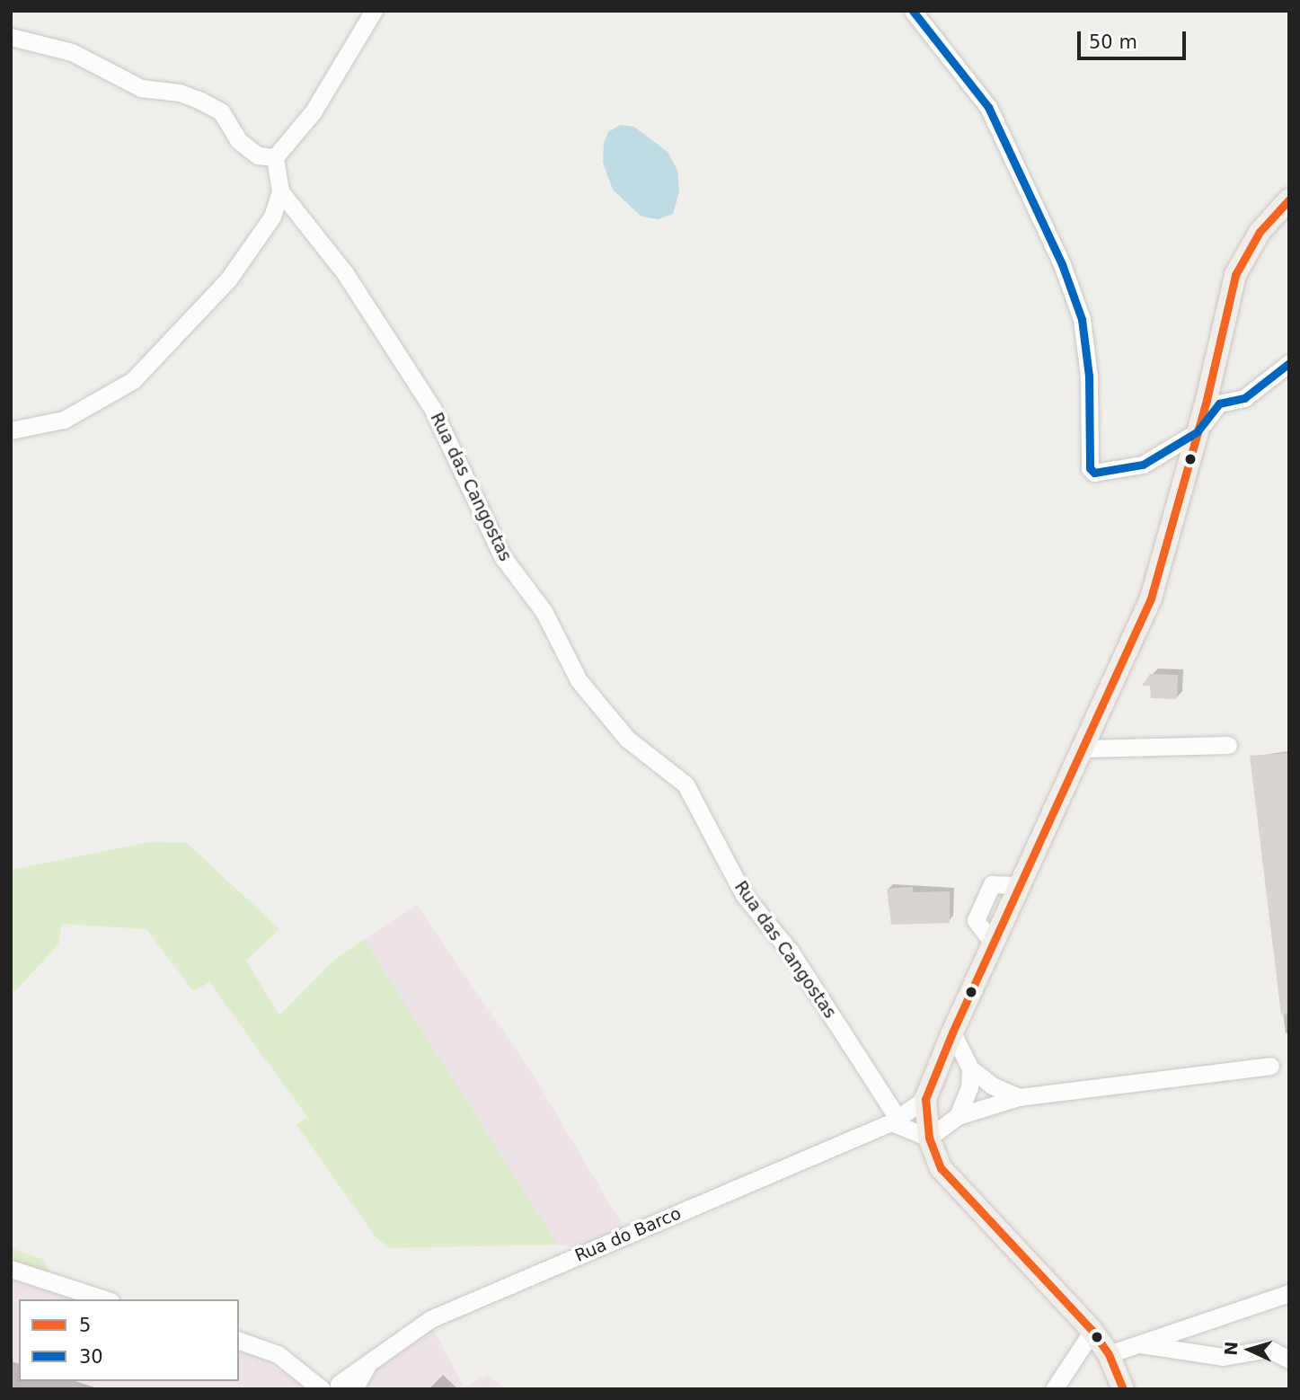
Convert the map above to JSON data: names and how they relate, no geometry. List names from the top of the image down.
{
  "streets": {
    "street": ["Rua das Cangostas", "Rua do Barco"]
  },
  "crossings": [
    ["Rua das Cangostas", "Rua do Barco"]
  ],
  "lines": ["transit line 30", "transit line 5"],
  "legend": ["5", "30"],
  "scale_bar": "50 m",
  "north": "left"
}
